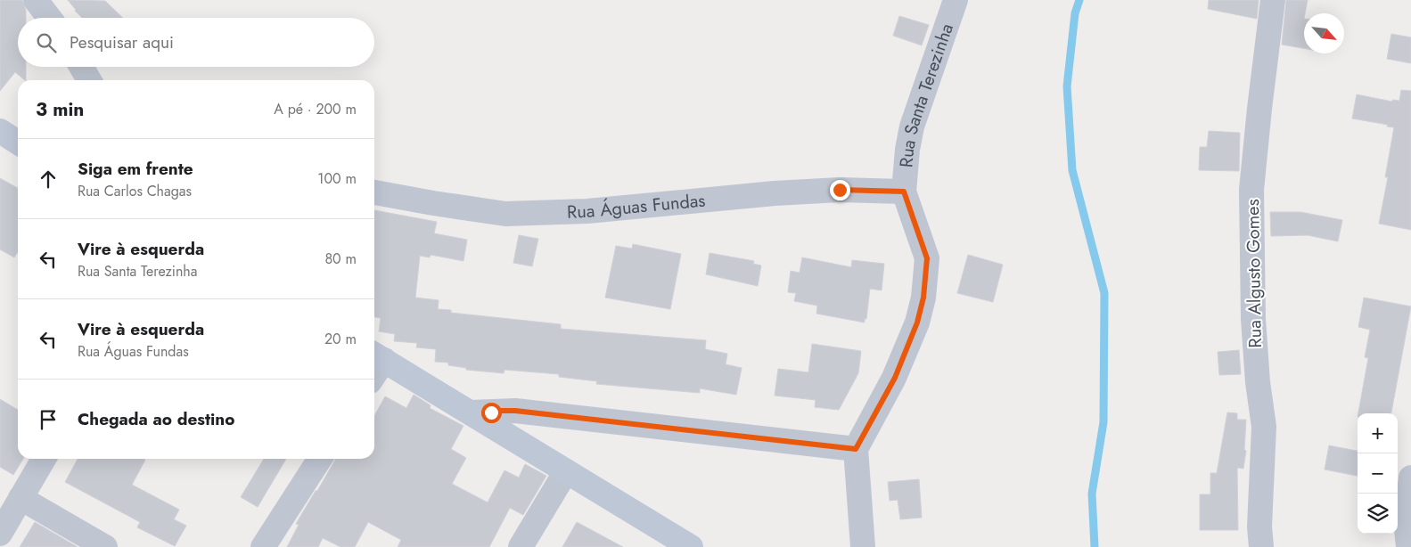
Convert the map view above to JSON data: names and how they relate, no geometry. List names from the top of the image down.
{
  "streets": {
    "street": ["Rua Santa Terezinha", "Rua Águas Fundas", "Rua Algusto Gomes"]
  },
  "crossings": [
    ["Rua Santa Terezinha", "Rua Águas Fundas"]
  ],
  "north": "bottom right",
  "page": {
    "search": "Pesquisar aqui",
    "heading": ["3 min", "A pé · 200 m"],
    "list": [
      ["Siga em frente", "Rua Carlos Chagas", "100 m"],
      ["Vire à esquerda", "Rua Santa Terezinha", "80 m"],
      ["Vire à esquerda", "Rua Águas Fundas", "20 m"],
      "Chegada ao destino"
    ],
    "map_buttons": ["+", "−"]
  }
}
